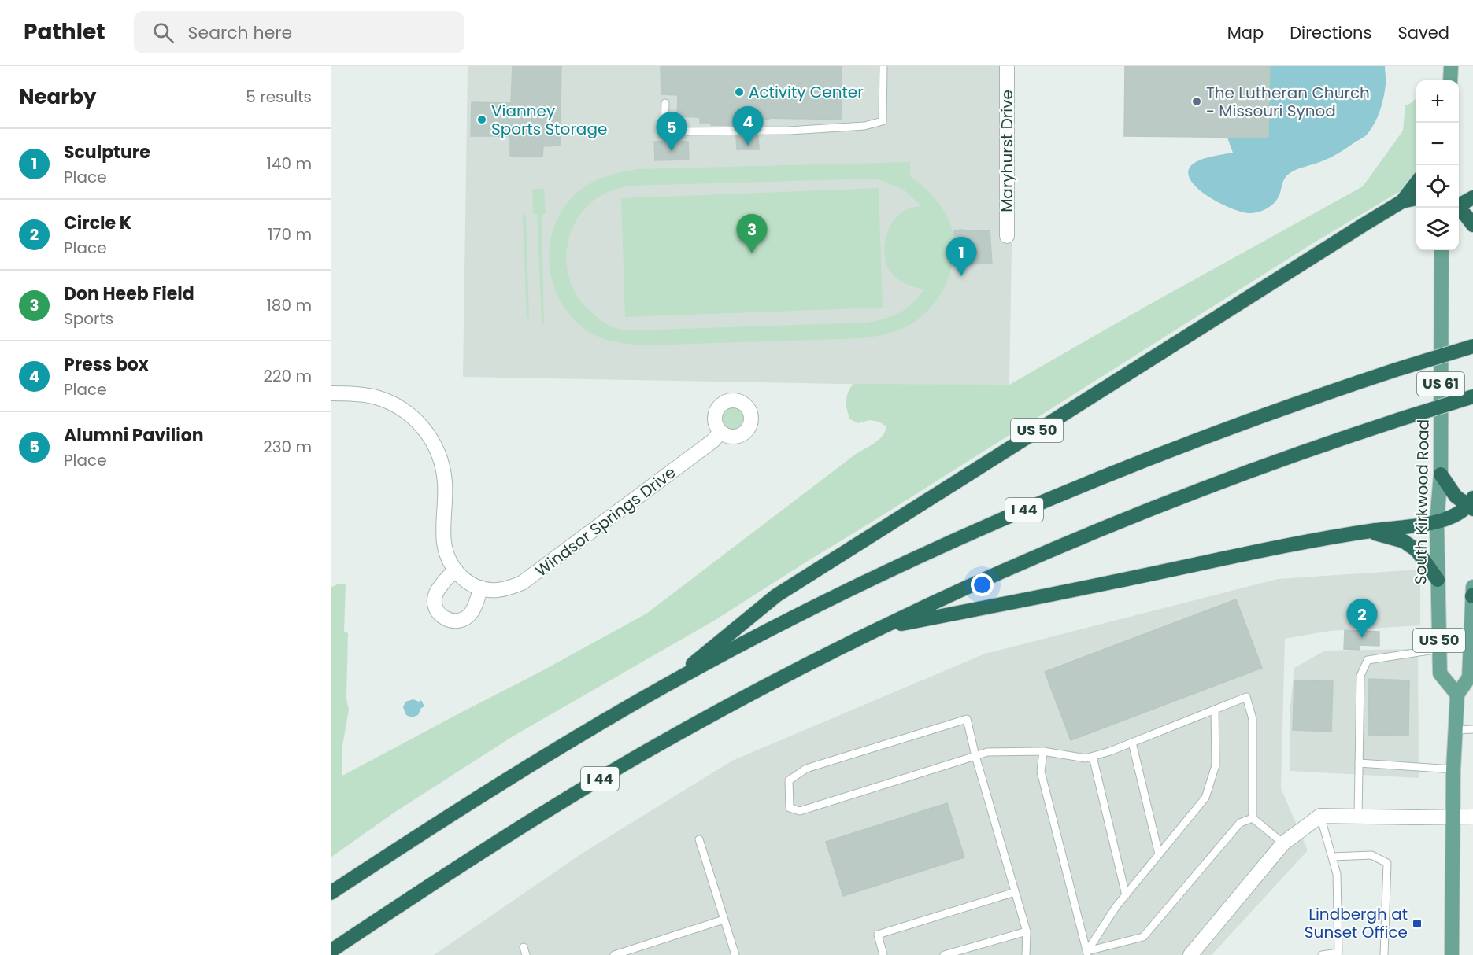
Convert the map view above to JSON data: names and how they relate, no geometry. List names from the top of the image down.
{
  "streets": {
    "highway": ["US 50", "I 44"],
    "main road": ["US 61", "South Kirkwood Road"],
    "street": ["Maryhurst Drive", "Windsor Springs Drive"]
  },
  "crossings": [
    ["US 50", "South Kirkwood Road"],
    ["US 50", "I 44"]
  ],
  "places": {
    "other": ["Activity Center", "The Lutheran Church - Missouri Synod", "Vianney Sports Storage"],
    "transit": ["Lindbergh at Sunset Office"]
  },
  "page": {
    "header": "Pathlet",
    "search": "Search here",
    "nav": ["Map", "Directions", "Saved"],
    "heading": ["Nearby", "5 results"],
    "map_buttons": ["+", "−"],
    "pins": [
      "4",
      "5",
      "3",
      "1",
      "2"
    ],
    "list": [
      {
        "mark": "1",
        "name": "Sculpture",
        "note": "Place",
        "value": "140 m"
      },
      {
        "mark": "2",
        "name": "Circle K",
        "note": "Place",
        "value": "170 m"
      },
      {
        "mark": "3",
        "name": "Don Heeb Field",
        "note": "Sports",
        "value": "180 m"
      },
      {
        "mark": "4",
        "name": "Press box",
        "note": "Place",
        "value": "220 m"
      },
      {
        "mark": "5",
        "name": "Alumni Pavilion",
        "note": "Place",
        "value": "230 m"
      }
    ]
  }
}
